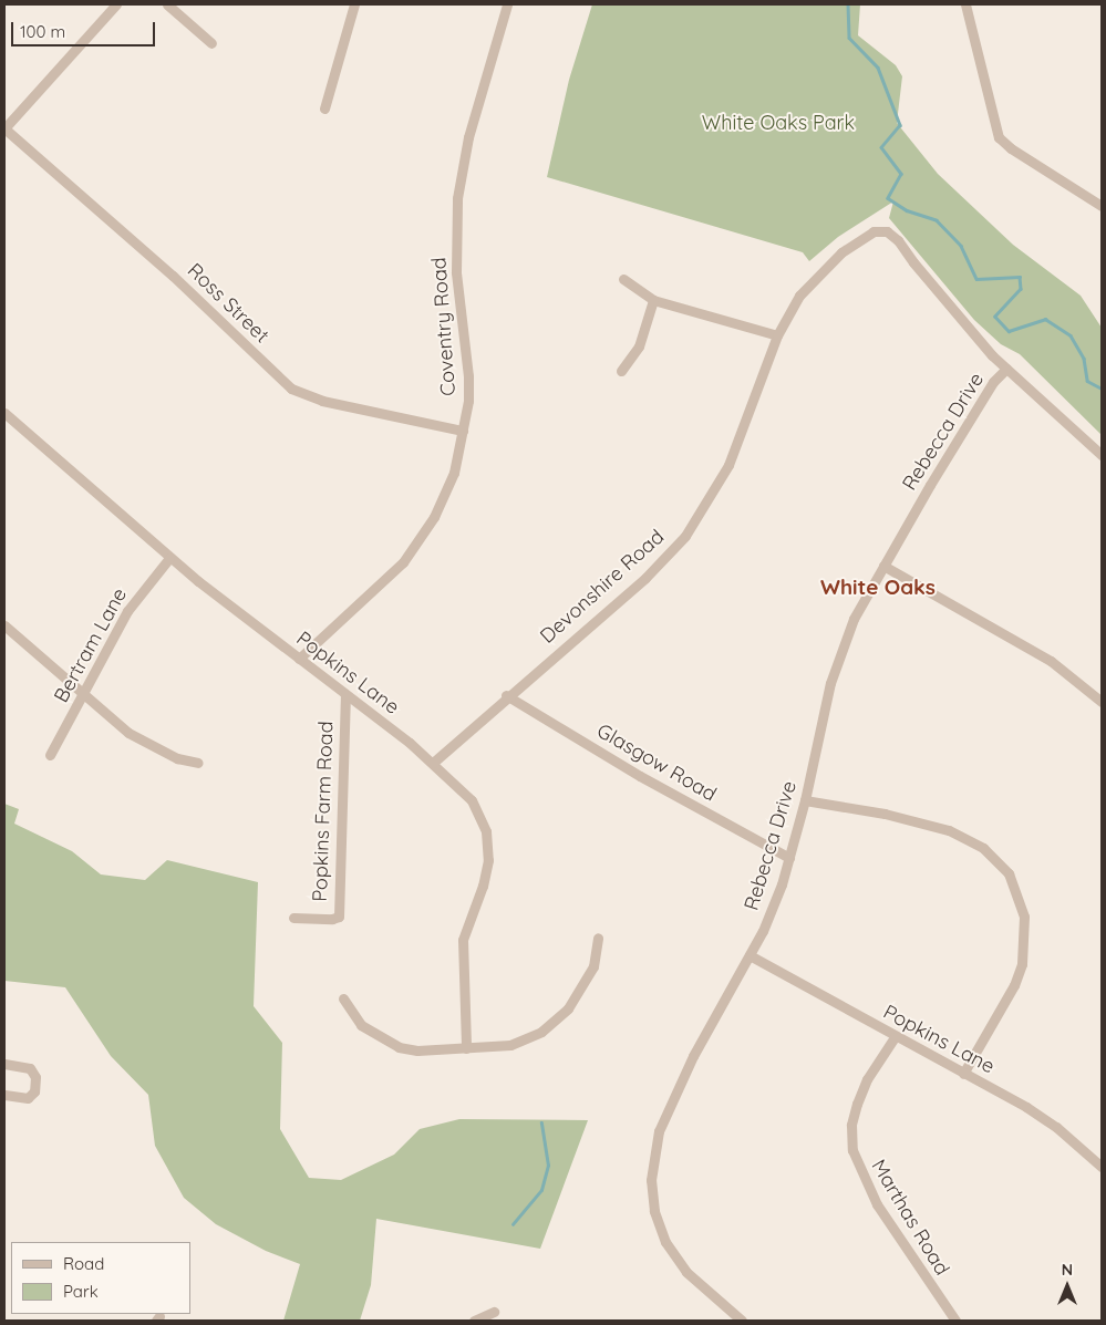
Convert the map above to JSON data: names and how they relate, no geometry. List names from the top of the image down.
{
  "streets": {
    "street": [
      "Ross Street",
      "Coventry Road",
      "Rebecca Drive",
      "Devonshire Road",
      "Bertram Lane",
      "Popkins Lane",
      "Glasgow Road",
      "Popkins Farm Road",
      "Marthas Road"
    ]
  },
  "crossings": [
    ["Ross Street", "Coventry Road"],
    ["Coventry Road", "Popkins Lane"],
    ["Rebecca Drive", "Devonshire Road"],
    ["Rebecca Drive", "Popkins Lane"],
    ["Rebecca Drive", "Glasgow Road"],
    ["Devonshire Road", "Popkins Lane"],
    ["Devonshire Road", "Glasgow Road"],
    ["Bertram Lane", "Popkins Lane"],
    ["Popkins Lane", "Popkins Farm Road"],
    ["Popkins Lane", "Marthas Road"]
  ],
  "districts": ["White Oaks"],
  "parks": ["White Oaks Park"],
  "legend": ["Road", "Park"],
  "scale_bar": "100 m",
  "north": "top"
}
